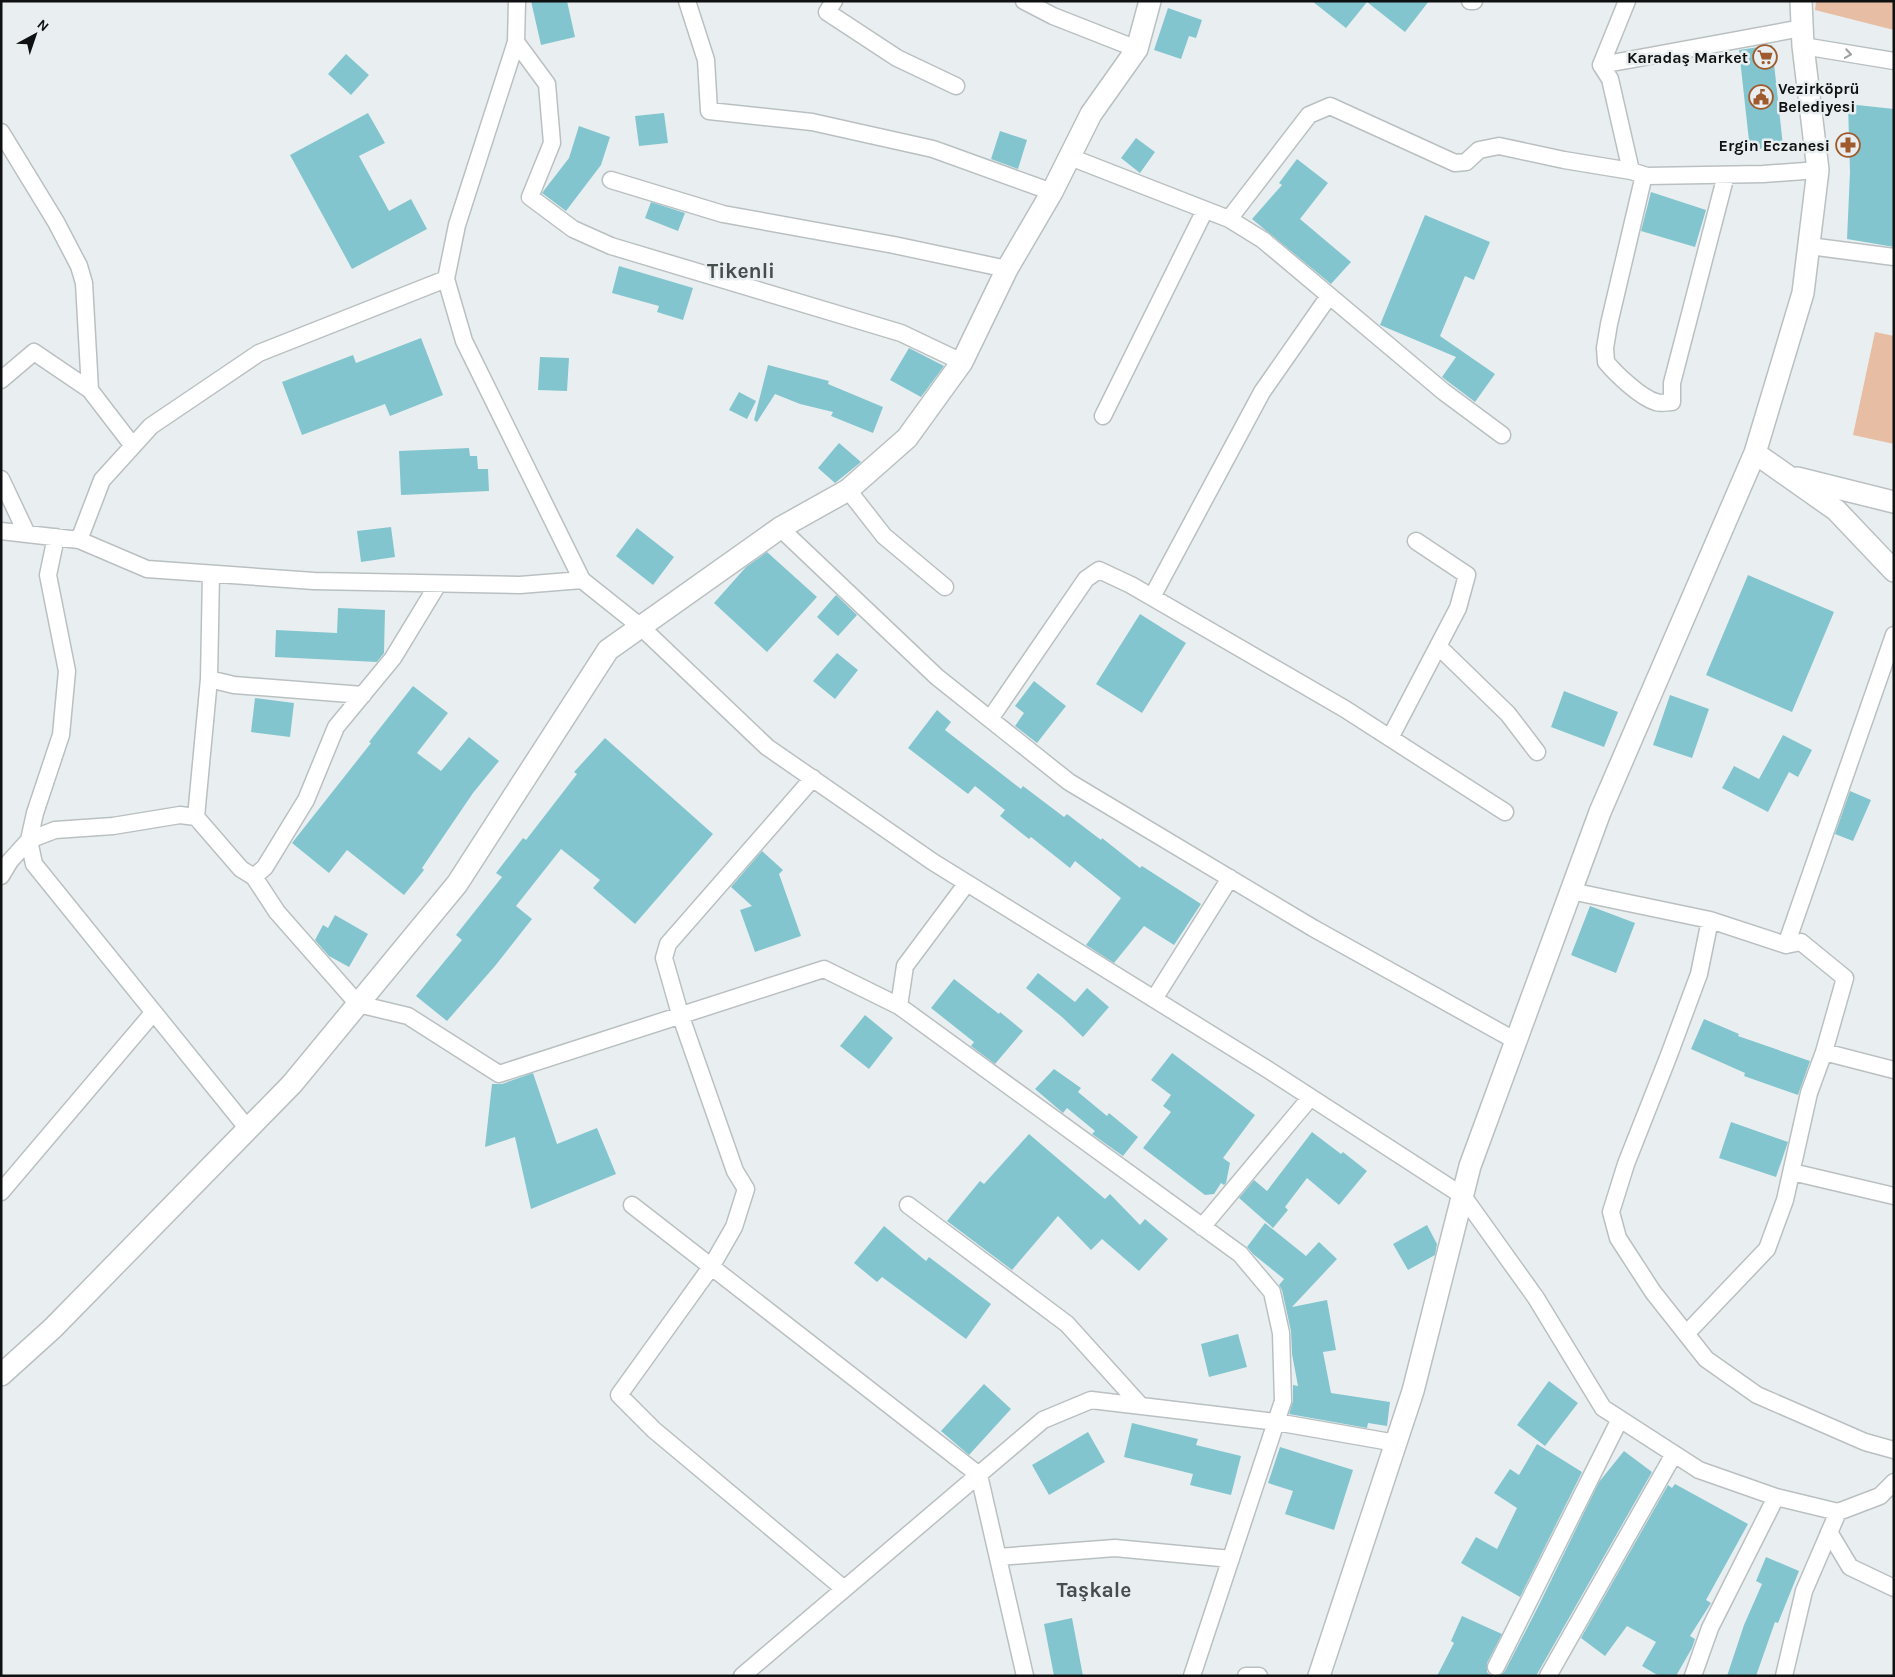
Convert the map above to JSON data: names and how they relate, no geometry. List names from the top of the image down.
{
  "districts": ["Tikenli", "Taşkale"],
  "places": {
    "supermarket": ["Karadaş Market"],
    "public building": ["Vezirköprü Belediyesi"],
    "pharmacy": ["Ergin Eczanesi"]
  },
  "north": "top right"
}
